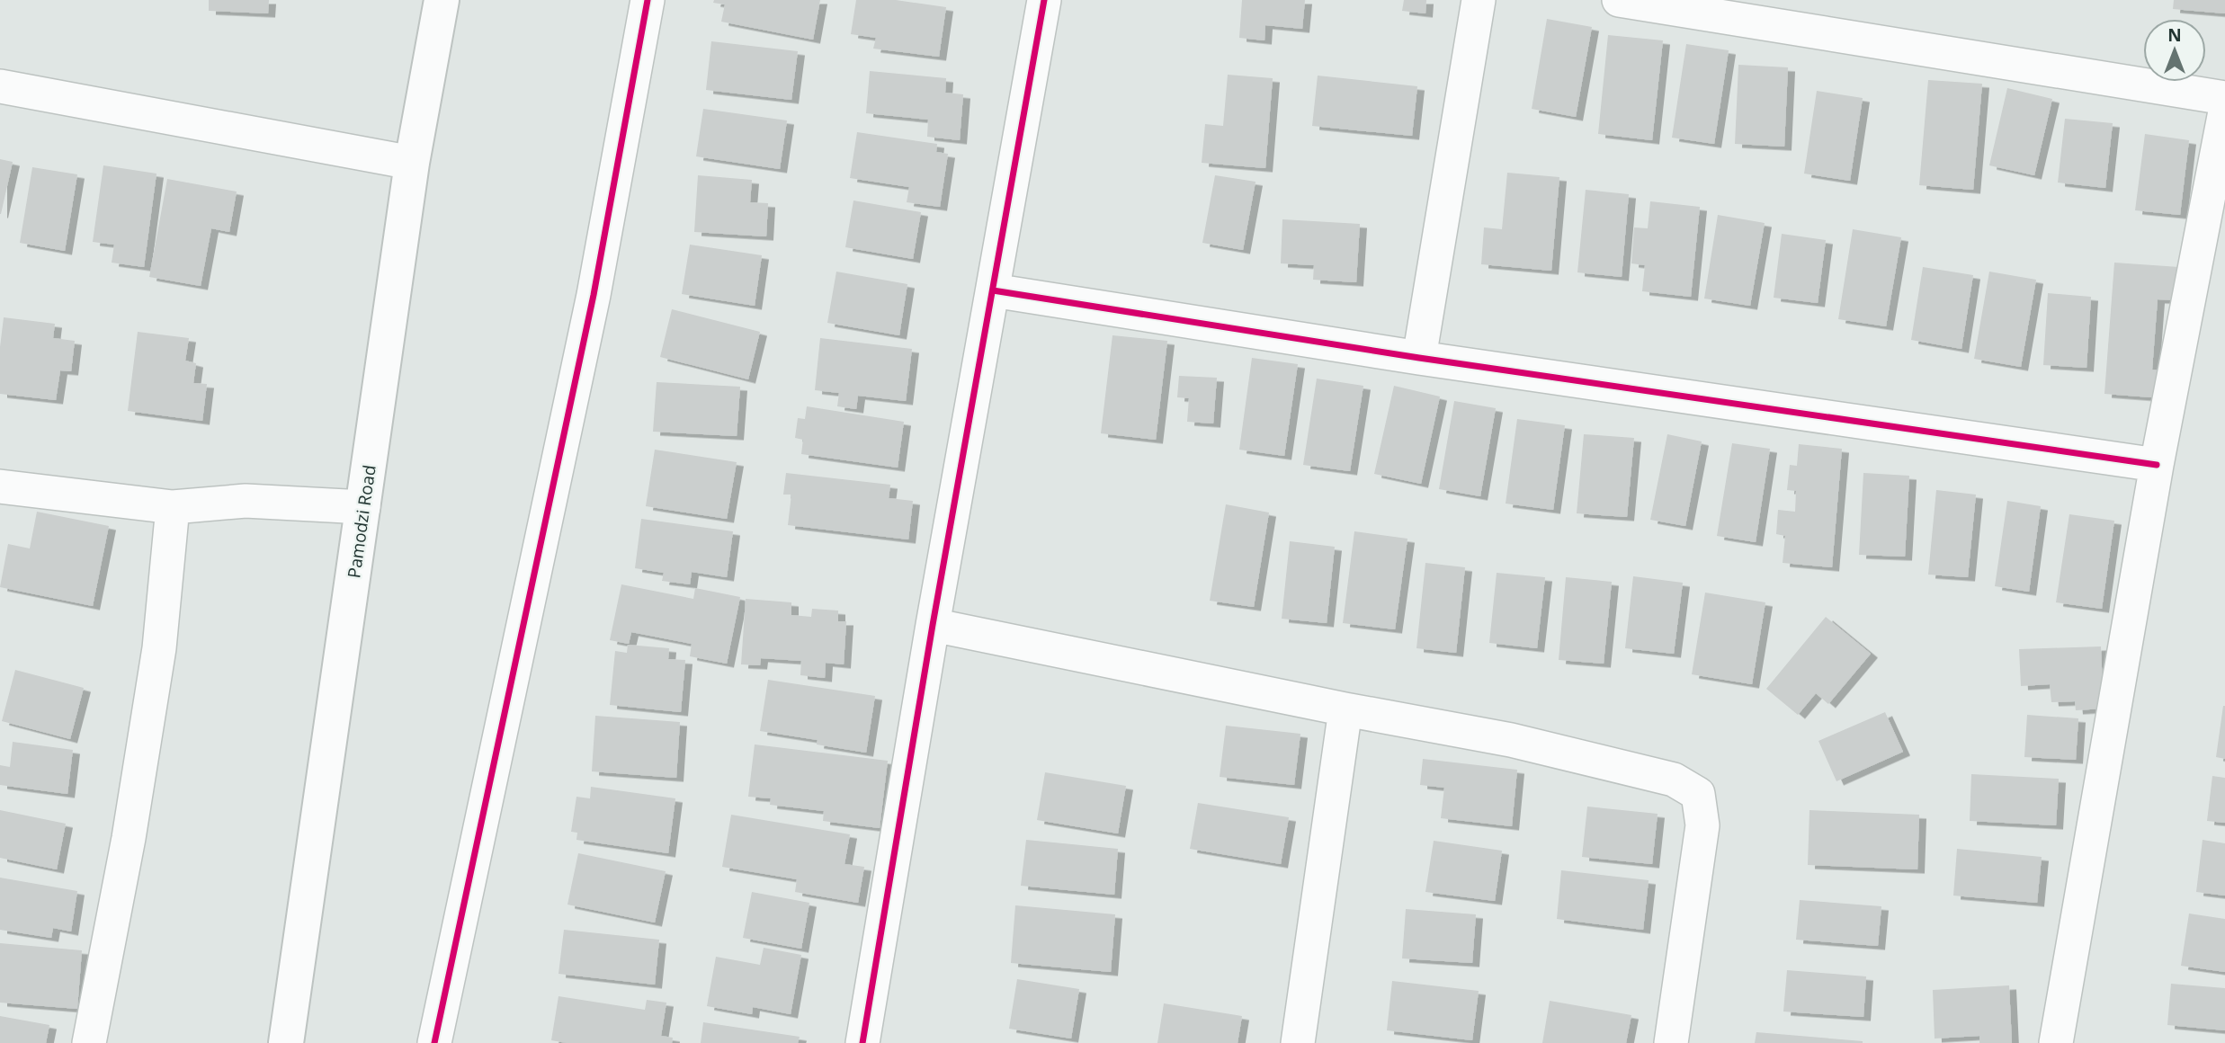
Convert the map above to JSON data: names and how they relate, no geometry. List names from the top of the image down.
{
  "streets": {
    "street": ["Pamodzi Road"]
  },
  "north": "top"
}
